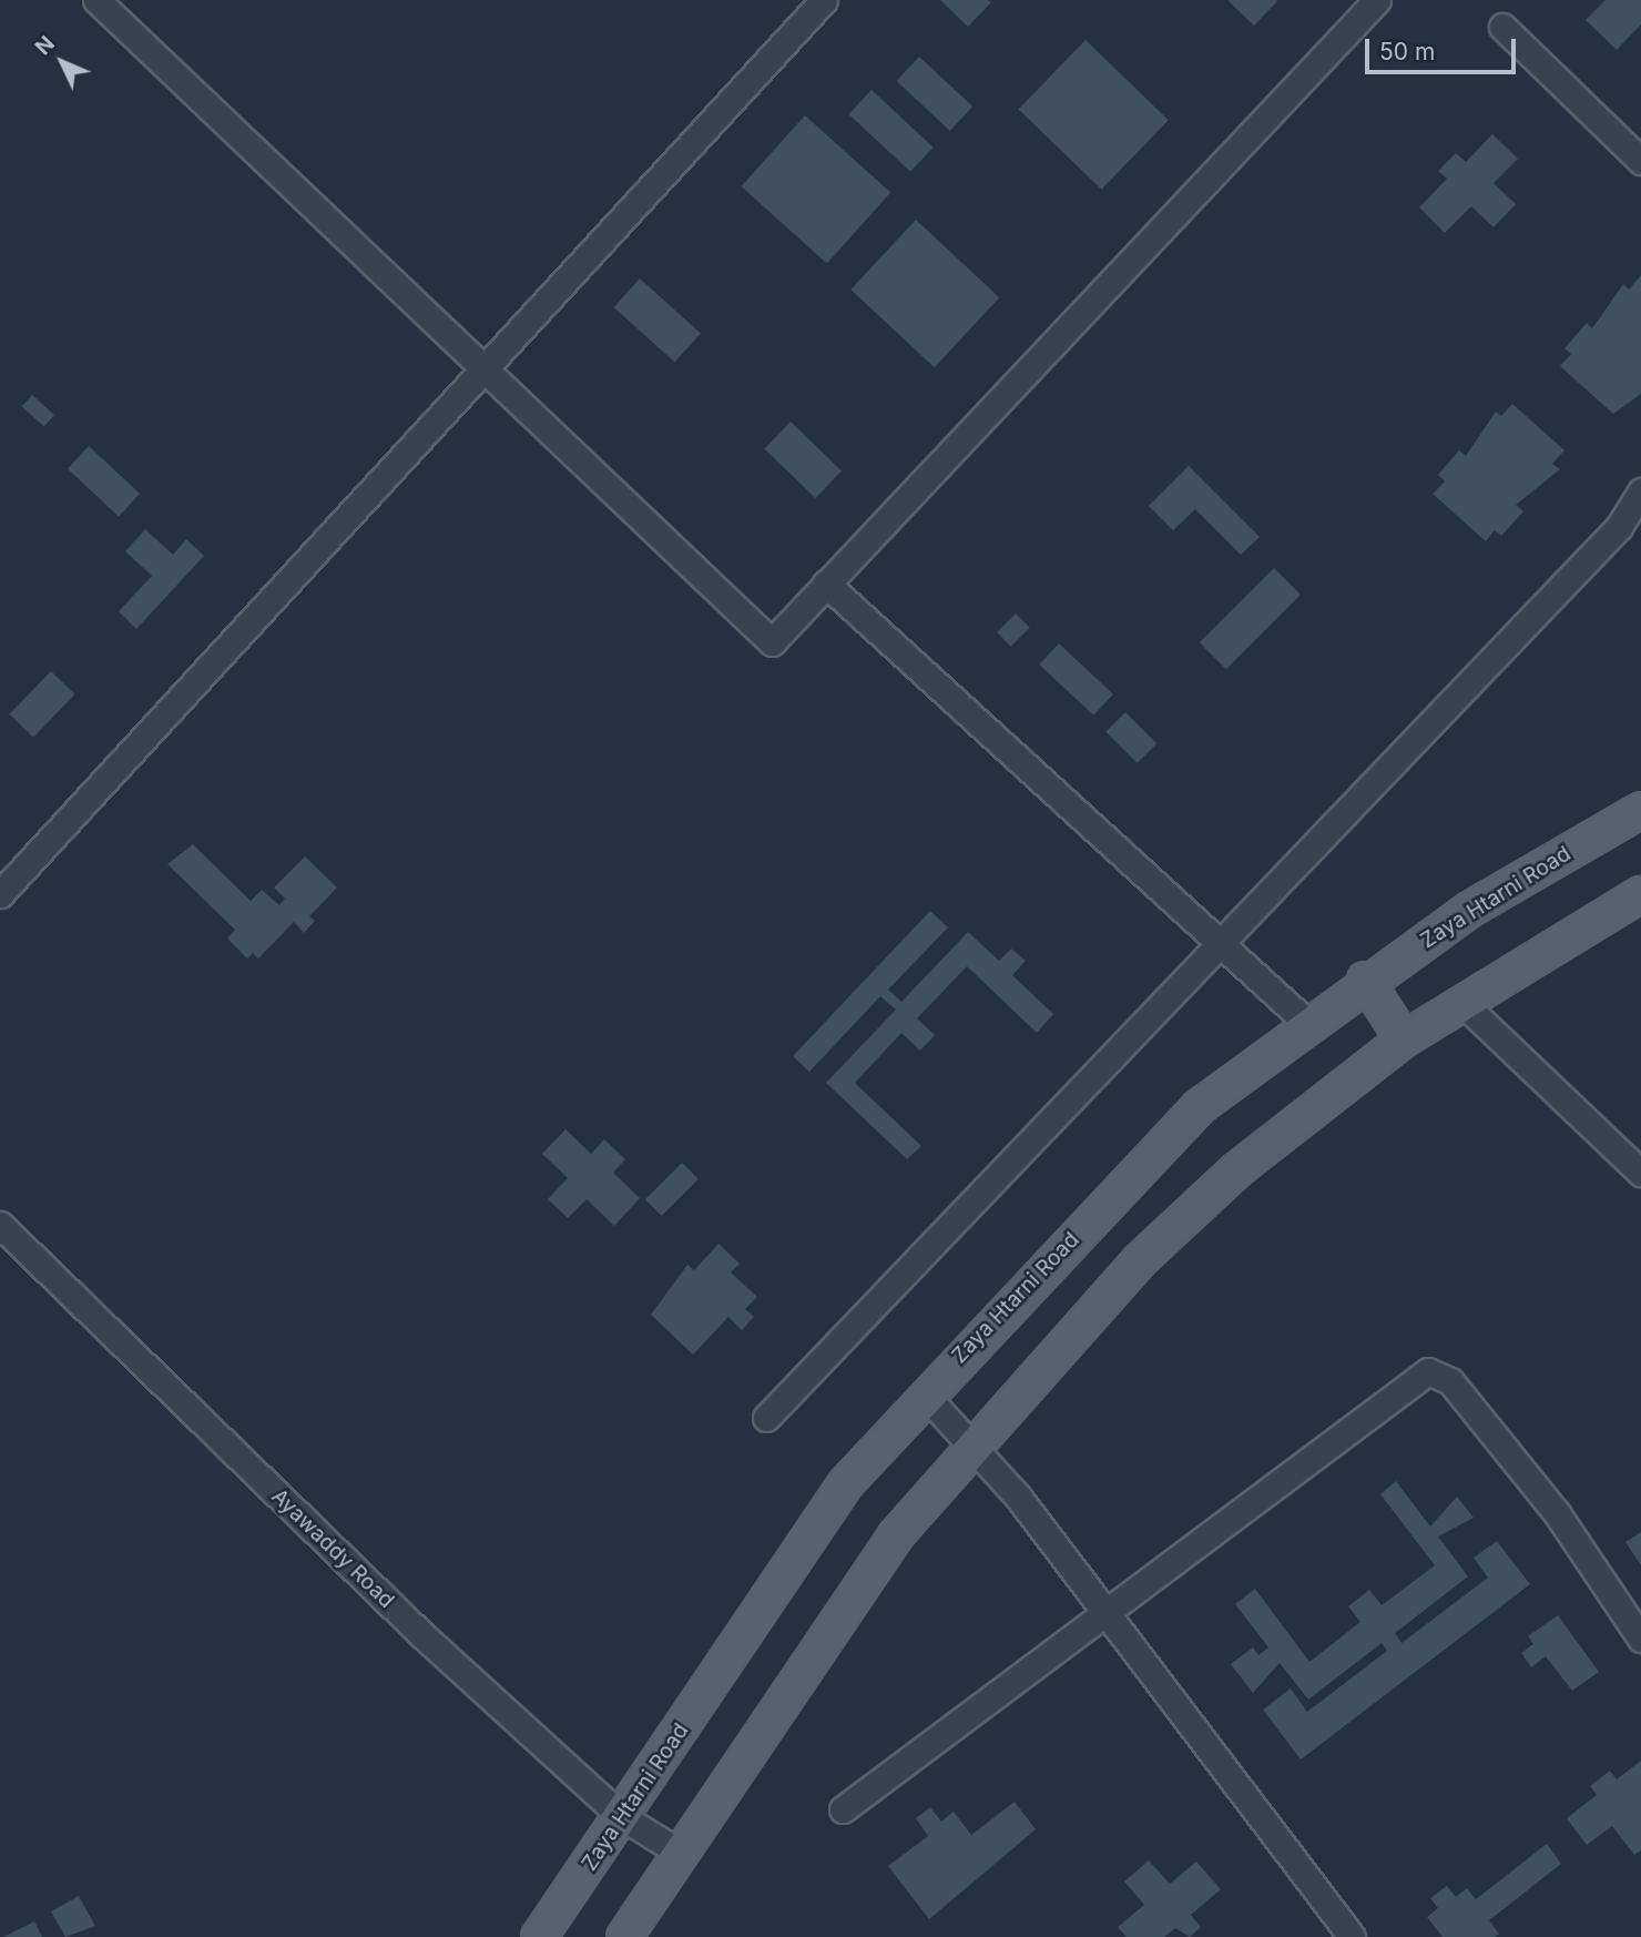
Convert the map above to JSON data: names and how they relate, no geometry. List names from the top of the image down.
{
  "streets": {
    "main road": ["Zaya Htarni Road"],
    "street": ["Ayawaddy Road"]
  },
  "crossings": [
    ["Zaya Htarni Road", "Ayawaddy Road"]
  ],
  "scale_bar": "50 m",
  "north": "top left"
}
